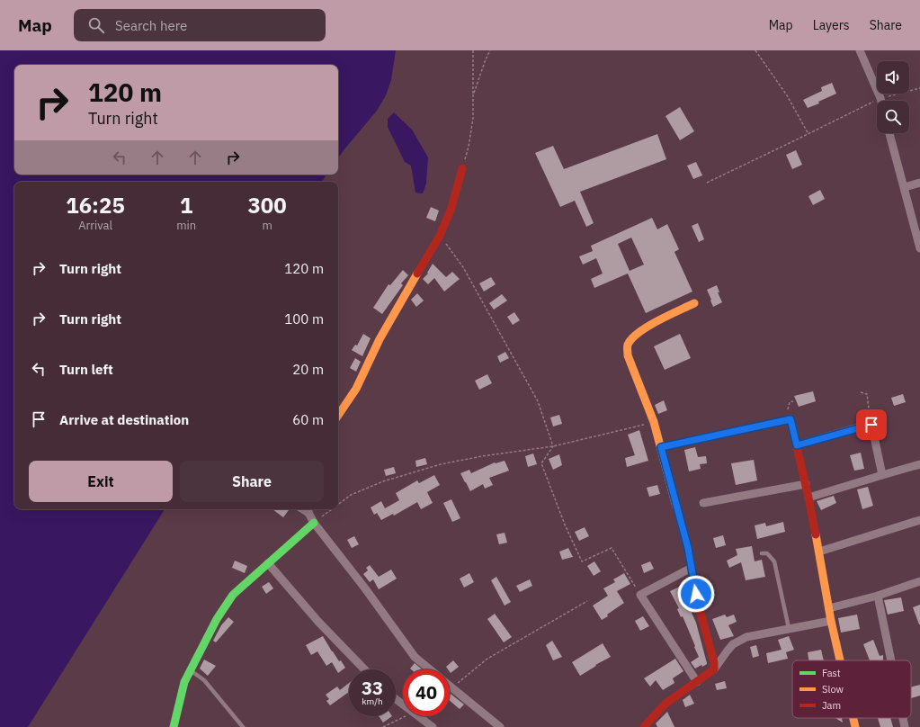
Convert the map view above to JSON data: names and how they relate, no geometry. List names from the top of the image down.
{
  "legend": ["Fast", "Slow", "Jam"],
  "page": {
    "header": "Map",
    "search": "Search here",
    "nav": ["Map", "Layers", "Share"],
    "turn": ["120 m", "Turn right"],
    "eta": [
      "16:25",
      "Arrival",
      "1",
      "min",
      "300",
      "m"
    ],
    "list": [
      {
        "name": "Turn right",
        "value": "120 m"
      },
      {
        "name": "Turn right",
        "value": "100 m"
      },
      {
        "name": "Turn left",
        "value": "20 m"
      },
      {
        "name": "Arrive at destination",
        "value": "60 m"
      }
    ],
    "buttons": ["Exit", "Share"],
    "speed": "33 km/h",
    "limit": "40"
  }
}
